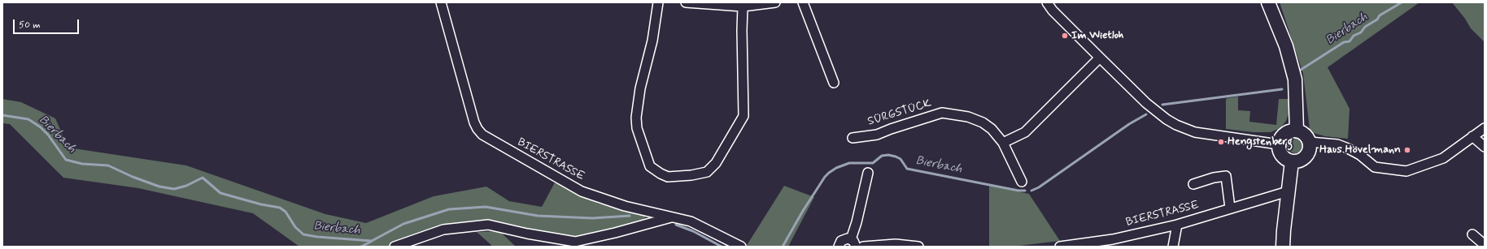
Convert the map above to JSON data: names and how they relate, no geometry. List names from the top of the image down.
{
  "streets": {
    "street": ["SÜRGSTÜCK", "BIERSTRASSE"]
  },
  "water": ["Bierbach"],
  "places": ["Im Wietloh", "Hengstenberg", "Haus Hövelmann"],
  "scale_bar": "50 m"
}
